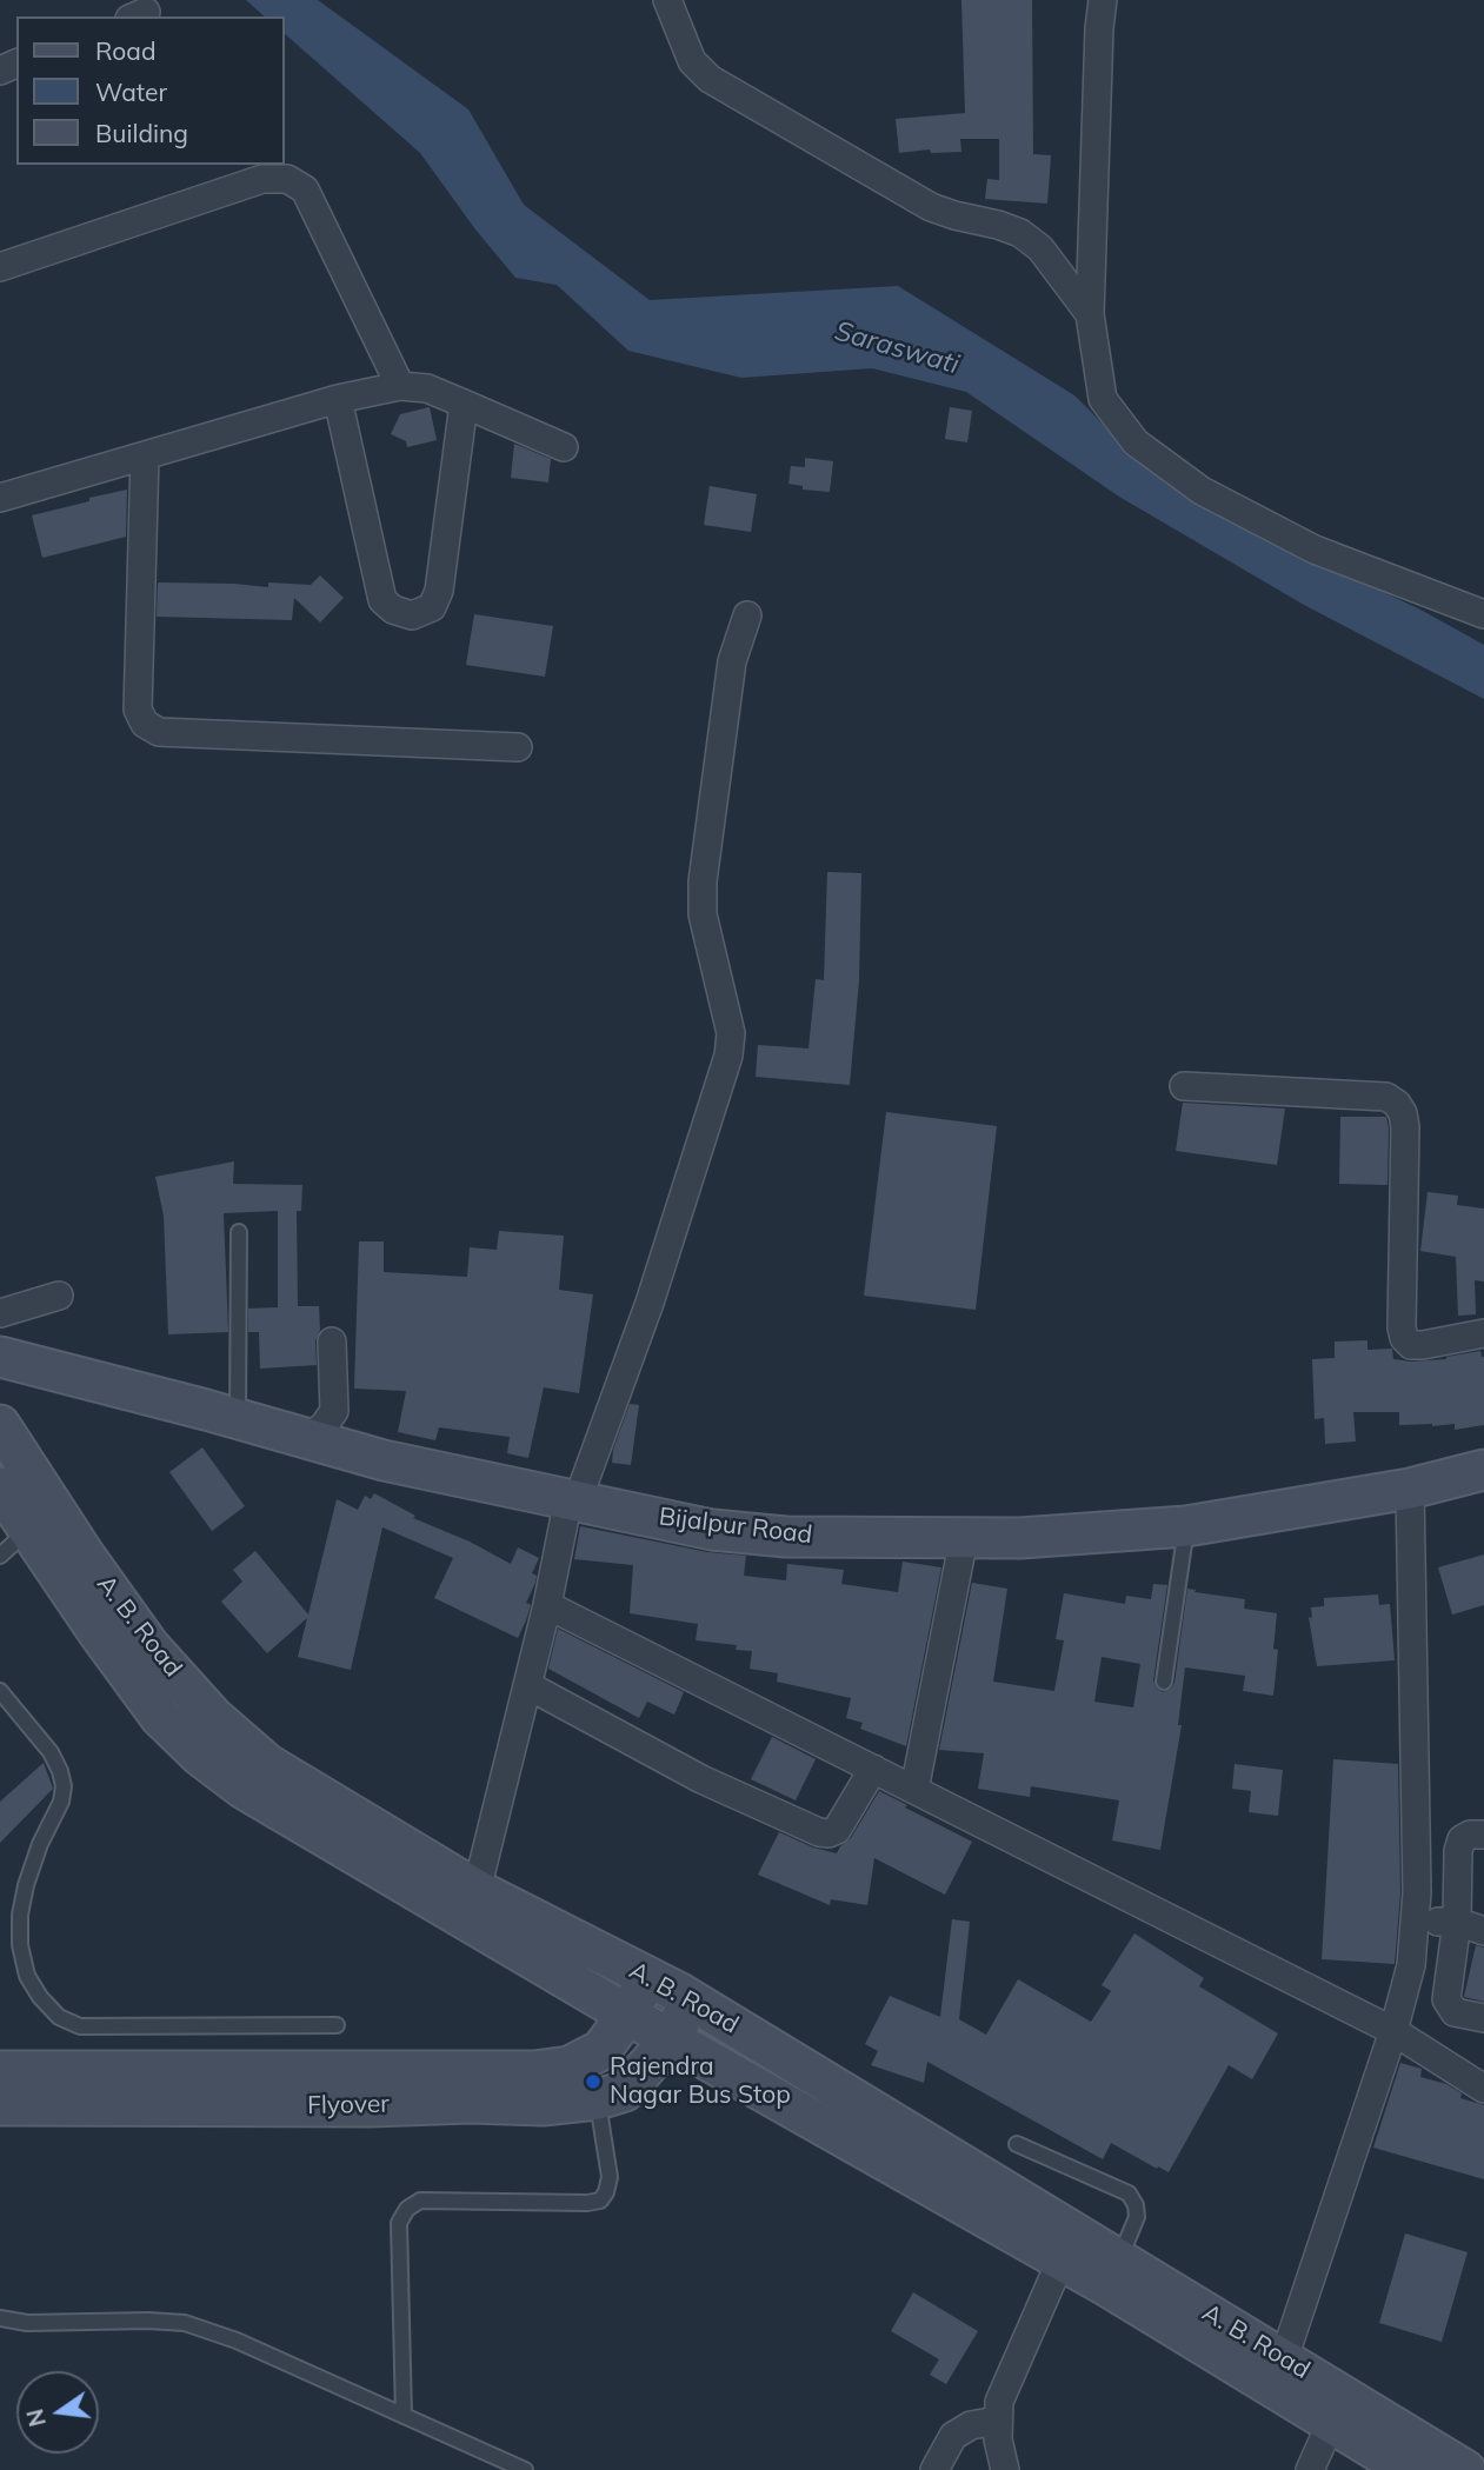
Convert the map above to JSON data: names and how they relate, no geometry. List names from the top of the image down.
{
  "streets": {
    "main road": ["Bijalpur Road", "A. B. Road", "Flyover"]
  },
  "crossings": [
    ["A. B. Road", "Flyover"]
  ],
  "water": ["Saraswati"],
  "places": ["Rajendra Nagar Bus Stop"],
  "legend": ["Road", "Water", "Building"],
  "north": "left"
}
